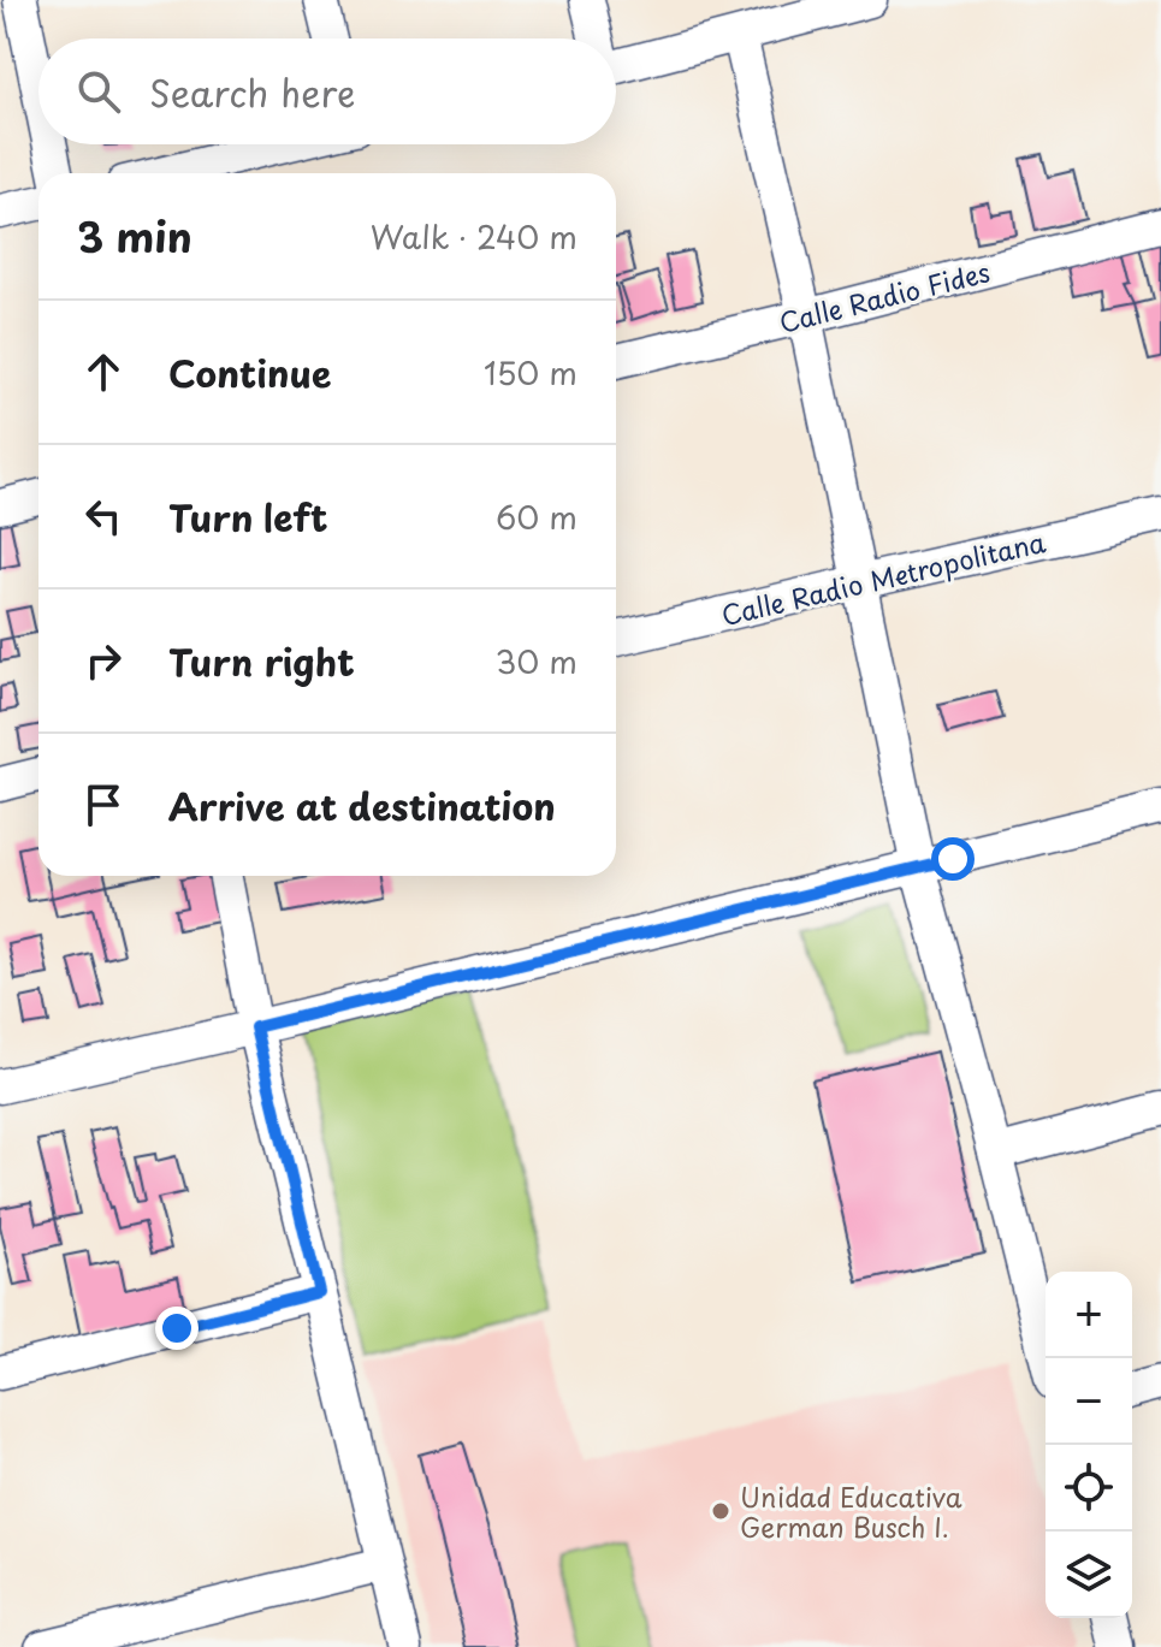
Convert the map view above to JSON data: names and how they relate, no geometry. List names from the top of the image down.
{
  "streets": {
    "street": ["Calle Radio Fides", "Calle Radio Metropolitana"]
  },
  "places": ["Unidad Educativa German Busch I."],
  "page": {
    "search": "Search here",
    "heading": ["3 min", "Walk · 240 m"],
    "list": [
      ["Continue", "150 m"],
      ["Turn left", "60 m"],
      ["Turn right", "30 m"],
      "Arrive at destination"
    ],
    "map_buttons": ["+", "−"]
  }
}
